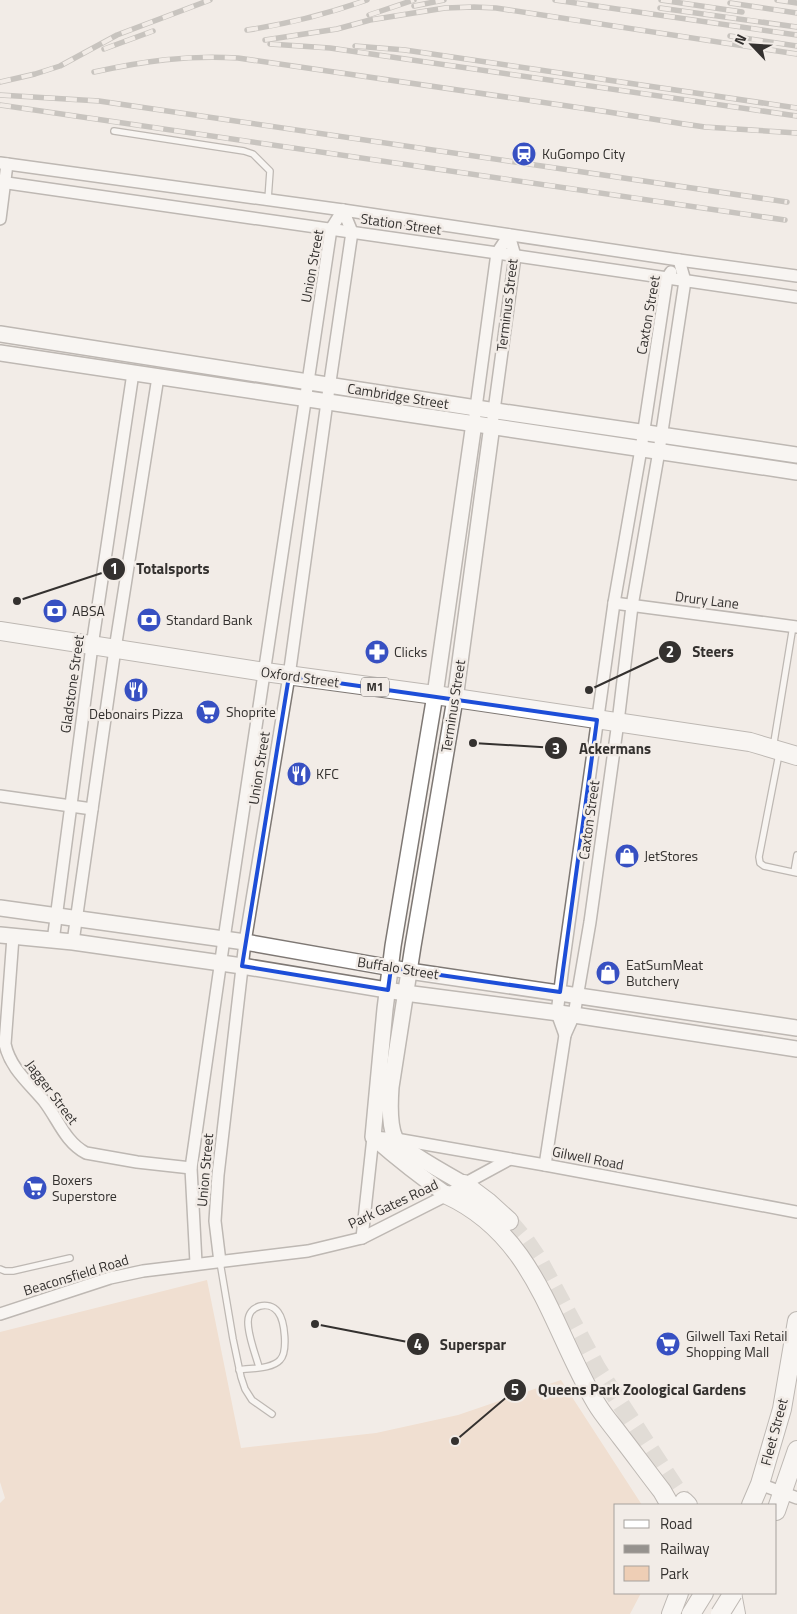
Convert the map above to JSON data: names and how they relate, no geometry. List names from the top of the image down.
{
  "streets": {
    "main road": ["Oxford Street", "M1", "Fleet Street"],
    "street": [
      "Station Street",
      "Union Street",
      "Terminus Street",
      "Caxton Street",
      "Cambridge Street",
      "Drury Lane",
      "Gladstone Street",
      "Buffalo Street",
      "Jagger Street",
      "Gilwell Road",
      "Park Gates Road",
      "Beaconsfield Road"
    ]
  },
  "crossings": [
    ["Station Street", "Union Street"],
    ["Station Street", "Terminus Street"],
    ["Station Street", "Caxton Street"],
    ["Union Street", "Cambridge Street"],
    ["Union Street", "Oxford Street"],
    ["Union Street", "Buffalo Street"],
    ["Union Street", "Jagger Street"],
    ["Union Street", "Park Gates Road"],
    ["Union Street", "Beaconsfield Road"],
    ["Terminus Street", "Cambridge Street"],
    ["Terminus Street", "Oxford Street"],
    ["Terminus Street", "Buffalo Street"],
    ["Terminus Street", "Gilwell Road"],
    ["Terminus Street", "Park Gates Road"],
    ["Caxton Street", "Cambridge Street"],
    ["Caxton Street", "Drury Lane"],
    ["Caxton Street", "Oxford Street"],
    ["Caxton Street", "Buffalo Street"],
    ["Caxton Street", "Gilwell Road"],
    ["Cambridge Street", "Gladstone Street"],
    ["Oxford Street", "Gladstone Street"],
    ["Gladstone Street", "Buffalo Street"],
    ["Buffalo Street", "Jagger Street"],
    ["Gilwell Road", "Park Gates Road"],
    ["Park Gates Road", "Beaconsfield Road"]
  ],
  "places": {
    "station": ["KuGompo City"],
    "other": [
      "Totalsports",
      "Steers",
      "Ackermans",
      "Superspar",
      "Queens Park Zoological Gardens"
    ],
    "bank": ["ABSA", "Standard Bank"],
    "pharmacy": ["Clicks"],
    "restaurant": ["Debonairs Pizza", "KFC"],
    "supermarket": ["Shoprite", "Boxers Superstore", "Gilwell Taxi Retail Shopping Mall"],
    "shop": ["JetStores", "EatSumMeat Butchery"]
  },
  "legend": ["Road", "Railway", "Park"],
  "north": "top left"
}
